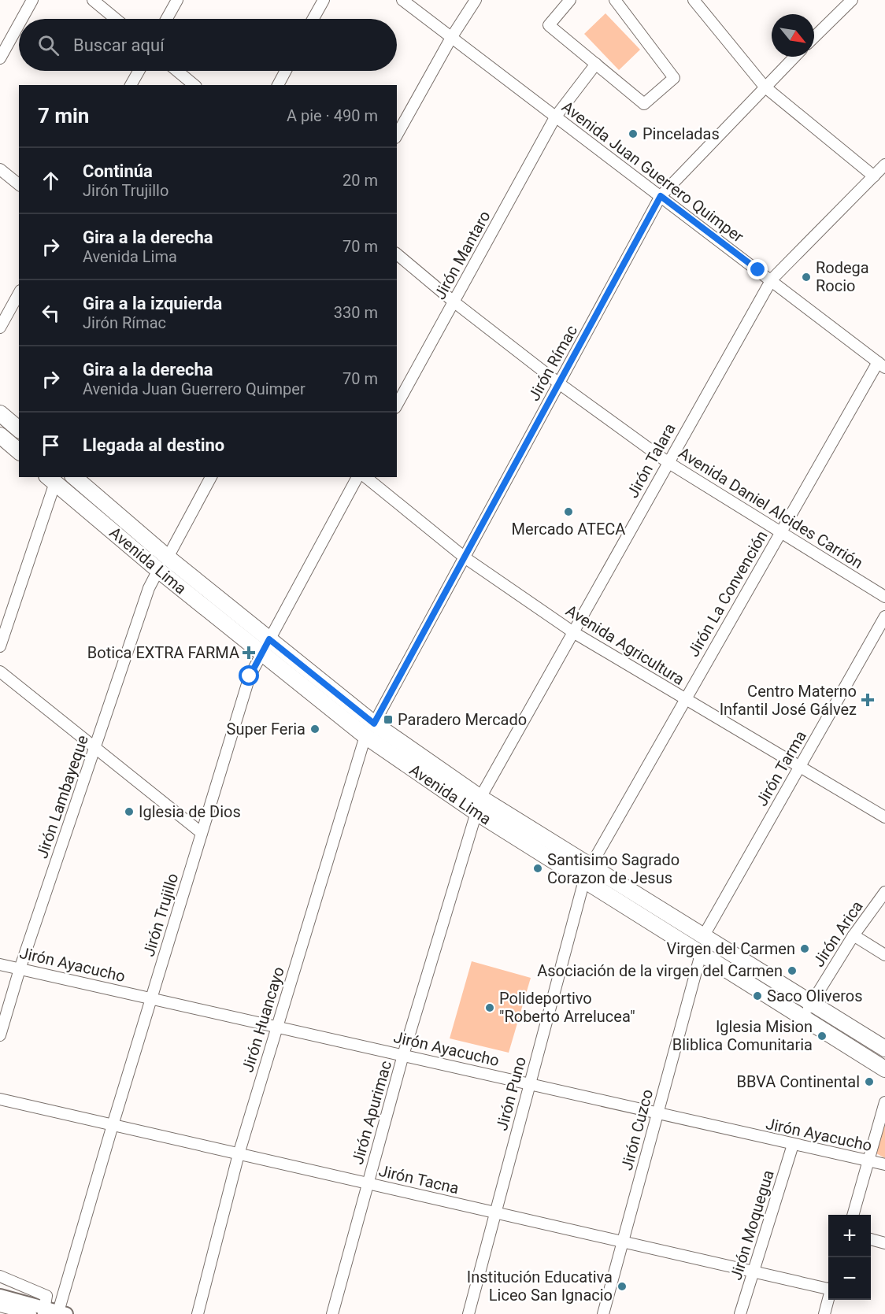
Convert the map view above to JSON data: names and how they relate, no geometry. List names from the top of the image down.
{
  "streets": {
    "main road": ["Avenida Lima"],
    "street": [
      "Avenida Juan Guerrero Quimper",
      "Jirón Mantaro",
      "Jirón Rímac",
      "Jirón Talara",
      "Avenida Daniel Alcides Carrión",
      "Jirón La Convención",
      "Avenida Agricultura",
      "Jirón Tarma",
      "Jirón Lambayeque",
      "Jirón Trujillo",
      "Jirón Arica",
      "Jirón Ayacucho",
      "Jirón Huancayo",
      "Jirón Puno",
      "Jirón Apurimac",
      "Jirón Cuzco",
      "Jirón Tacna",
      "Jirón Moquegua"
    ]
  },
  "crossings": [
    ["Avenida Juan Guerrero Quimper", "Jirón Mantaro"],
    ["Avenida Juan Guerrero Quimper", "Jirón Rímac"],
    ["Avenida Juan Guerrero Quimper", "Jirón Talara"],
    ["Avenida Juan Guerrero Quimper", "Jirón La Convención"],
    ["Jirón Mantaro", "Avenida Daniel Alcides Carrión"],
    ["Jirón Rímac", "Avenida Daniel Alcides Carrión"],
    ["Jirón Rímac", "Avenida Lima"],
    ["Jirón Rímac", "Avenida Agricultura"],
    ["Jirón Rímac", "Jirón Huancayo"],
    ["Jirón Talara", "Avenida Daniel Alcides Carrión"],
    ["Jirón Talara", "Avenida Lima"],
    ["Jirón Talara", "Avenida Agricultura"],
    ["Jirón Talara", "Jirón Apurimac"],
    ["Avenida Daniel Alcides Carrión", "Jirón La Convención"],
    ["Avenida Lima", "Jirón La Convención"],
    ["Avenida Lima", "Jirón Tarma"],
    ["Avenida Lima", "Jirón Lambayeque"],
    ["Avenida Lima", "Jirón Trujillo"],
    ["Avenida Lima", "Jirón Arica"],
    ["Avenida Lima", "Jirón Huancayo"],
    ["Avenida Lima", "Jirón Puno"],
    ["Avenida Lima", "Jirón Apurimac"],
    ["Avenida Lima", "Jirón Cuzco"],
    ["Jirón La Convención", "Avenida Agricultura"],
    ["Avenida Agricultura", "Jirón Tarma"],
    ["Jirón Lambayeque", "Jirón Ayacucho"],
    ["Jirón Trujillo", "Jirón Ayacucho"],
    ["Jirón Trujillo", "Jirón Tacna"],
    ["Jirón Ayacucho", "Jirón Huancayo"],
    ["Jirón Ayacucho", "Jirón Puno"],
    ["Jirón Ayacucho", "Jirón Apurimac"],
    ["Jirón Ayacucho", "Jirón Cuzco"],
    ["Jirón Ayacucho", "Jirón Moquegua"],
    ["Jirón Huancayo", "Jirón Tacna"],
    ["Jirón Puno", "Jirón Tacna"],
    ["Jirón Apurimac", "Jirón Tacna"],
    ["Jirón Cuzco", "Jirón Tacna"],
    ["Jirón Tacna", "Jirón Moquegua"]
  ],
  "places": {
    "other": [
      "Pinceladas",
      "Rodega Rocio",
      "Mercado ATECA",
      "Super Feria",
      "Iglesia de Dios",
      "Santisimo Sagrado Corazon de Jesus",
      "Virgen del Carmen",
      "Asociación de la virgen del Carmen",
      "Saco Oliveros",
      "Polideportivo \"Roberto Arrelucea\"",
      "Iglesia Mision Bliblica Comunitaria",
      "BBVA Continental",
      "Institución Educativa Liceo San Ignacio"
    ],
    "health": ["Botica EXTRA FARMA", "Centro Materno Infantil José Gálvez"],
    "transit": ["Paradero Mercado"]
  },
  "north": "bottom right",
  "page": {
    "search": "Buscar aquí",
    "heading": ["7 min", "A pie · 490 m"],
    "list": [
      ["Continúa", "Jirón Trujillo", "20 m"],
      ["Gira a la derecha", "Avenida Lima", "70 m"],
      ["Gira a la izquierda", "Jirón Rímac", "330 m"],
      ["Gira a la derecha", "Avenida Juan Guerrero Quimper", "70 m"],
      "Llegada al destino"
    ],
    "map_buttons": ["+", "−"]
  }
}
